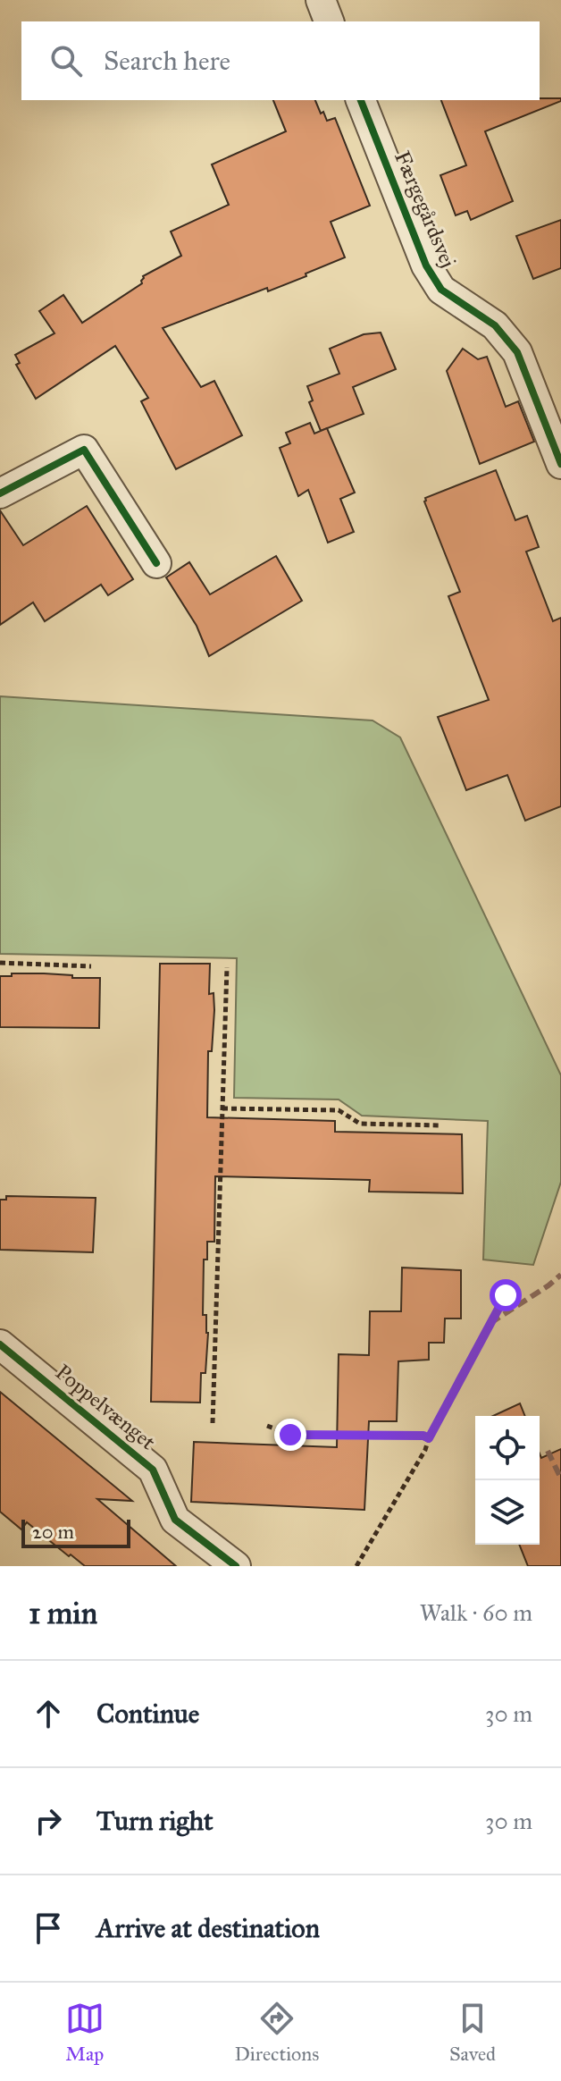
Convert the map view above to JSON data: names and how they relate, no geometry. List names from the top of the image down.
{
  "streets": {
    "street": ["Færgegårdsvej", "Poppelvænget"]
  },
  "scale_bar": "20 m",
  "page": {
    "search": "Search here",
    "scale": "20 m",
    "heading": ["1 min", "Walk · 60 m"],
    "list": [
      ["Continue", "30 m"],
      ["Turn right", "30 m"],
      "Arrive at destination"
    ],
    "nav": ["Map", "Directions", "Saved"]
  }
}
